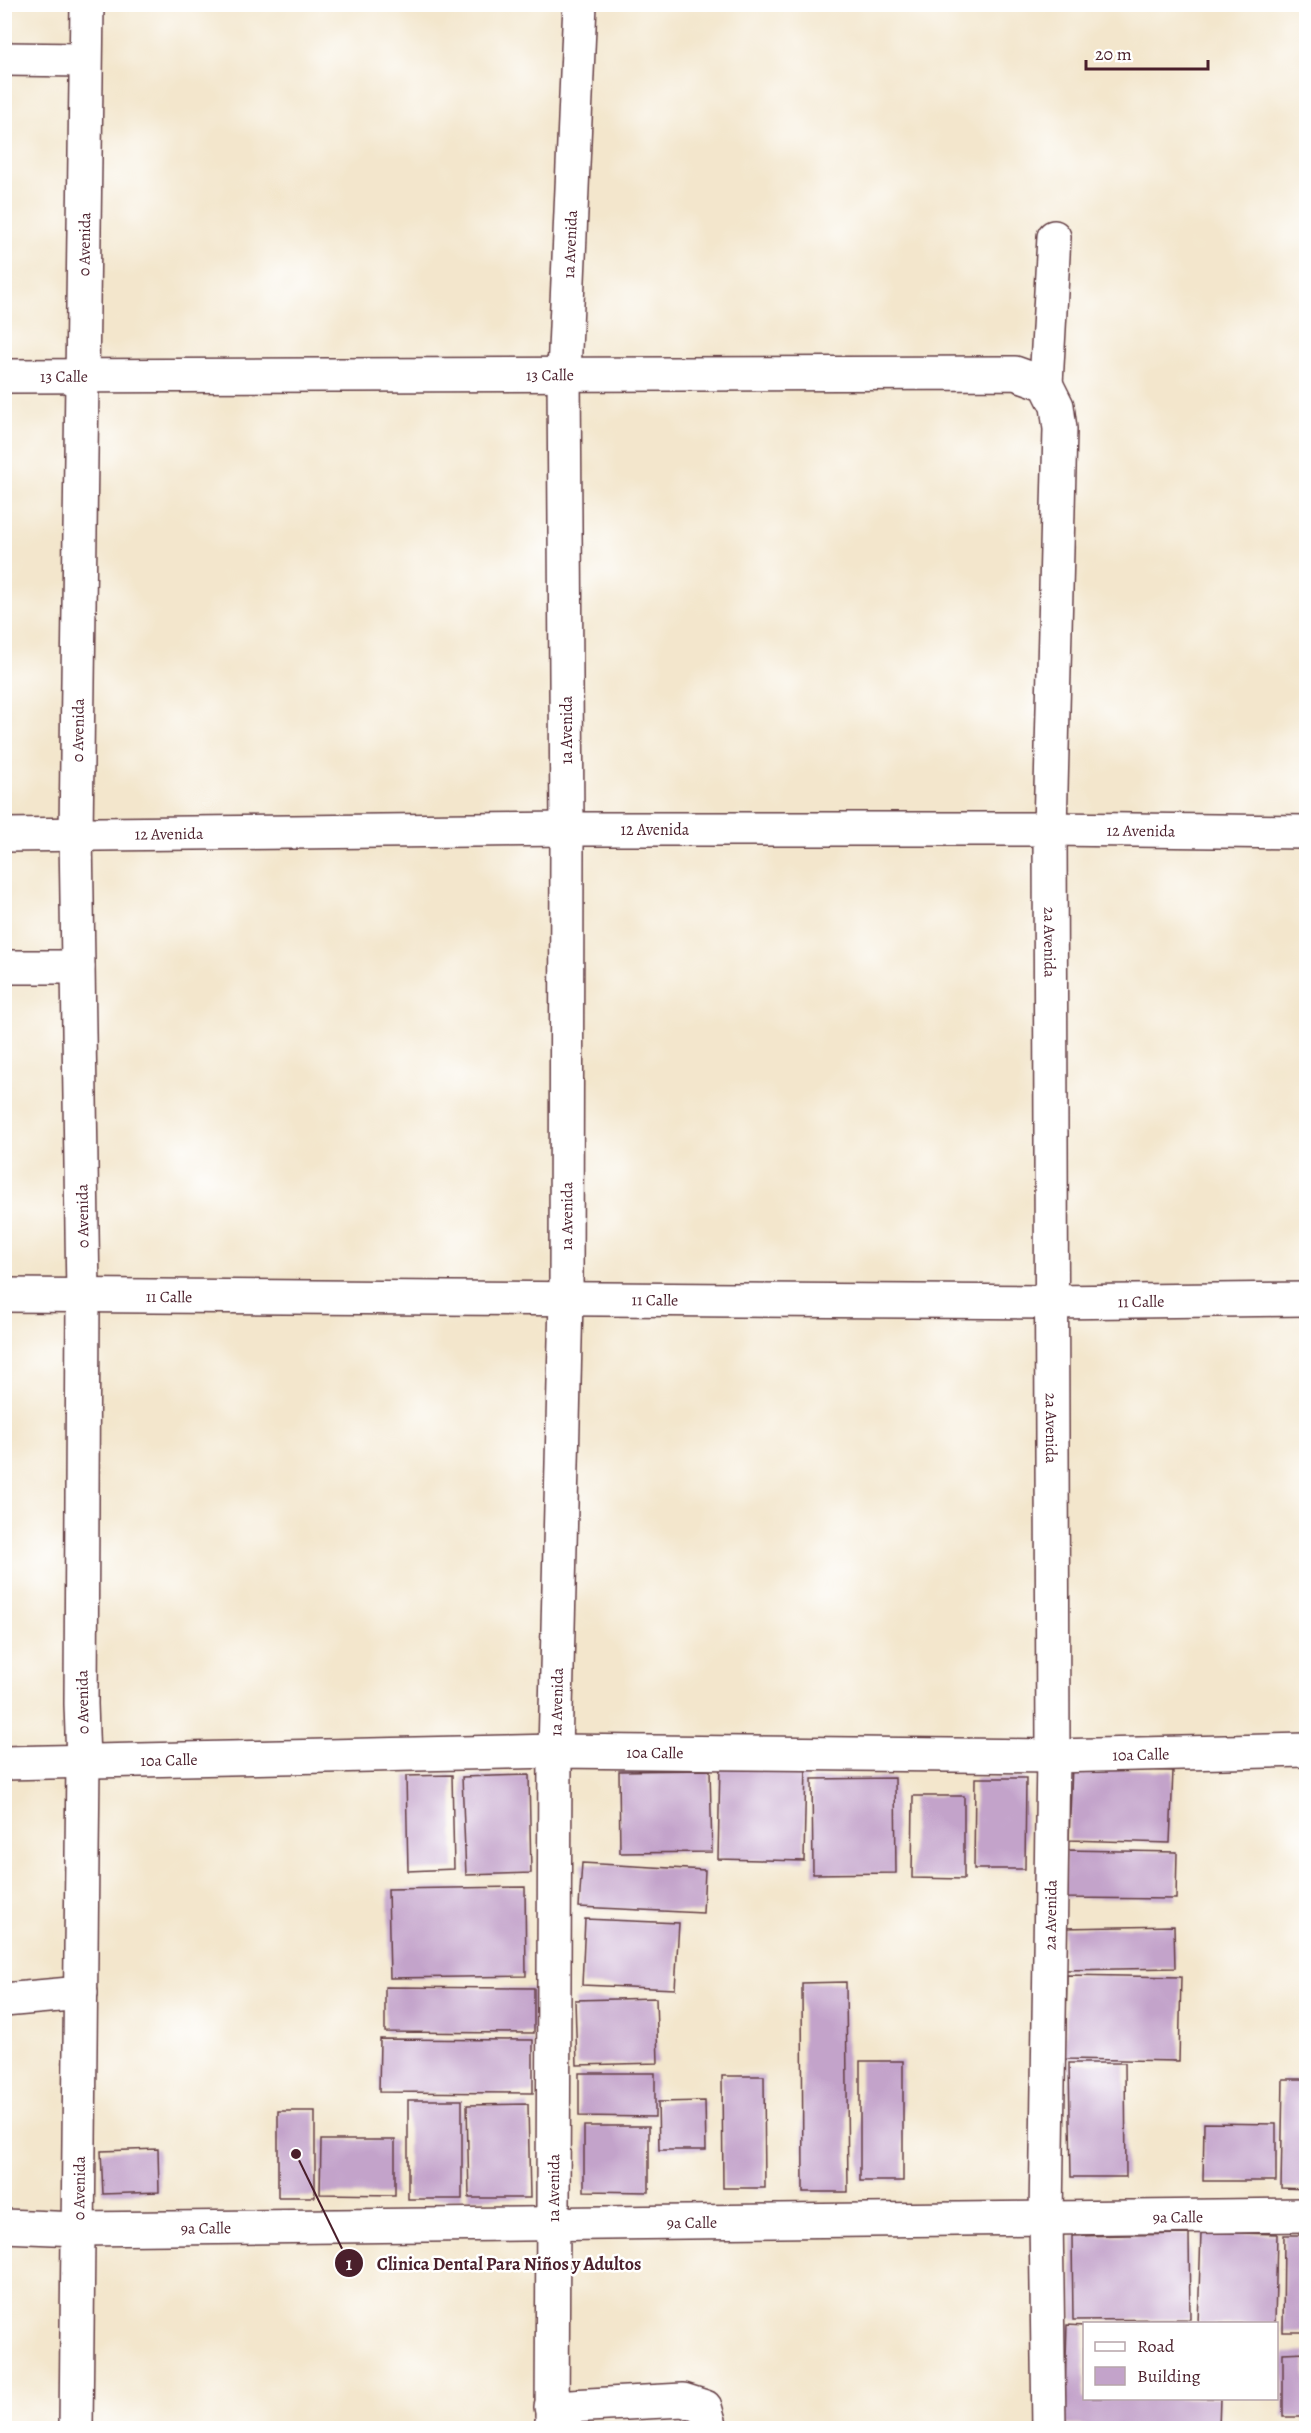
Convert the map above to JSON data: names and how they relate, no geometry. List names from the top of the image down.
{
  "streets": {
    "street": [
      "0 Avenida",
      "1a Avenida",
      "13 Calle",
      "12 Avenida",
      "2a Avenida",
      "11 Calle",
      "10a Calle",
      "9a Calle"
    ]
  },
  "crossings": [
    ["0 Avenida", "13 Calle"],
    ["0 Avenida", "12 Avenida"],
    ["0 Avenida", "11 Calle"],
    ["0 Avenida", "10a Calle"],
    ["0 Avenida", "9a Calle"],
    ["1a Avenida", "13 Calle"],
    ["1a Avenida", "12 Avenida"],
    ["1a Avenida", "11 Calle"],
    ["1a Avenida", "10a Calle"],
    ["1a Avenida", "9a Calle"],
    ["13 Calle", "2a Avenida"],
    ["12 Avenida", "2a Avenida"],
    ["2a Avenida", "11 Calle"],
    ["2a Avenida", "10a Calle"],
    ["2a Avenida", "9a Calle"]
  ],
  "places": ["Clinica Dental Para Niños y Adultos"],
  "legend": ["Road", "Building"],
  "scale_bar": "20 m"
}
